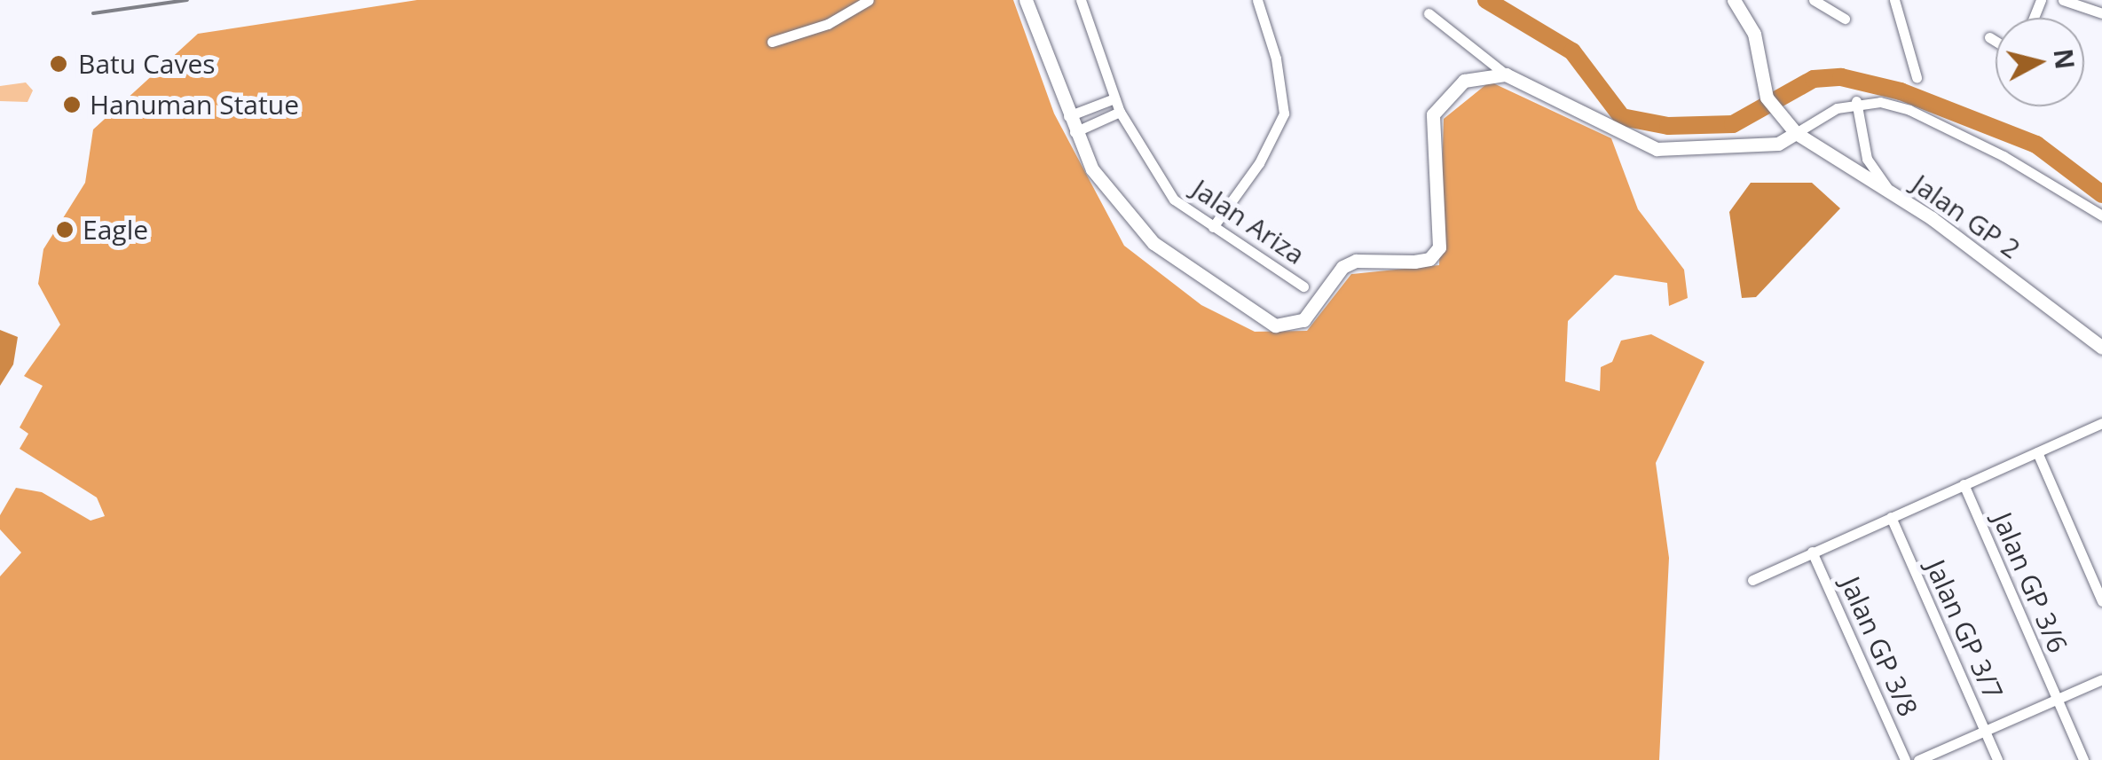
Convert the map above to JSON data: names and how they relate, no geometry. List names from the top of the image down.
{
  "streets": {
    "street": [
      "Jalan GP 2",
      "Jalan Ariza",
      "Jalan GP 3/6",
      "Jalan GP 3/7",
      "Jalan GP 3/8"
    ]
  },
  "places": ["Batu Caves", "Hanuman Statue", "Eagle"],
  "north": "right"
}
